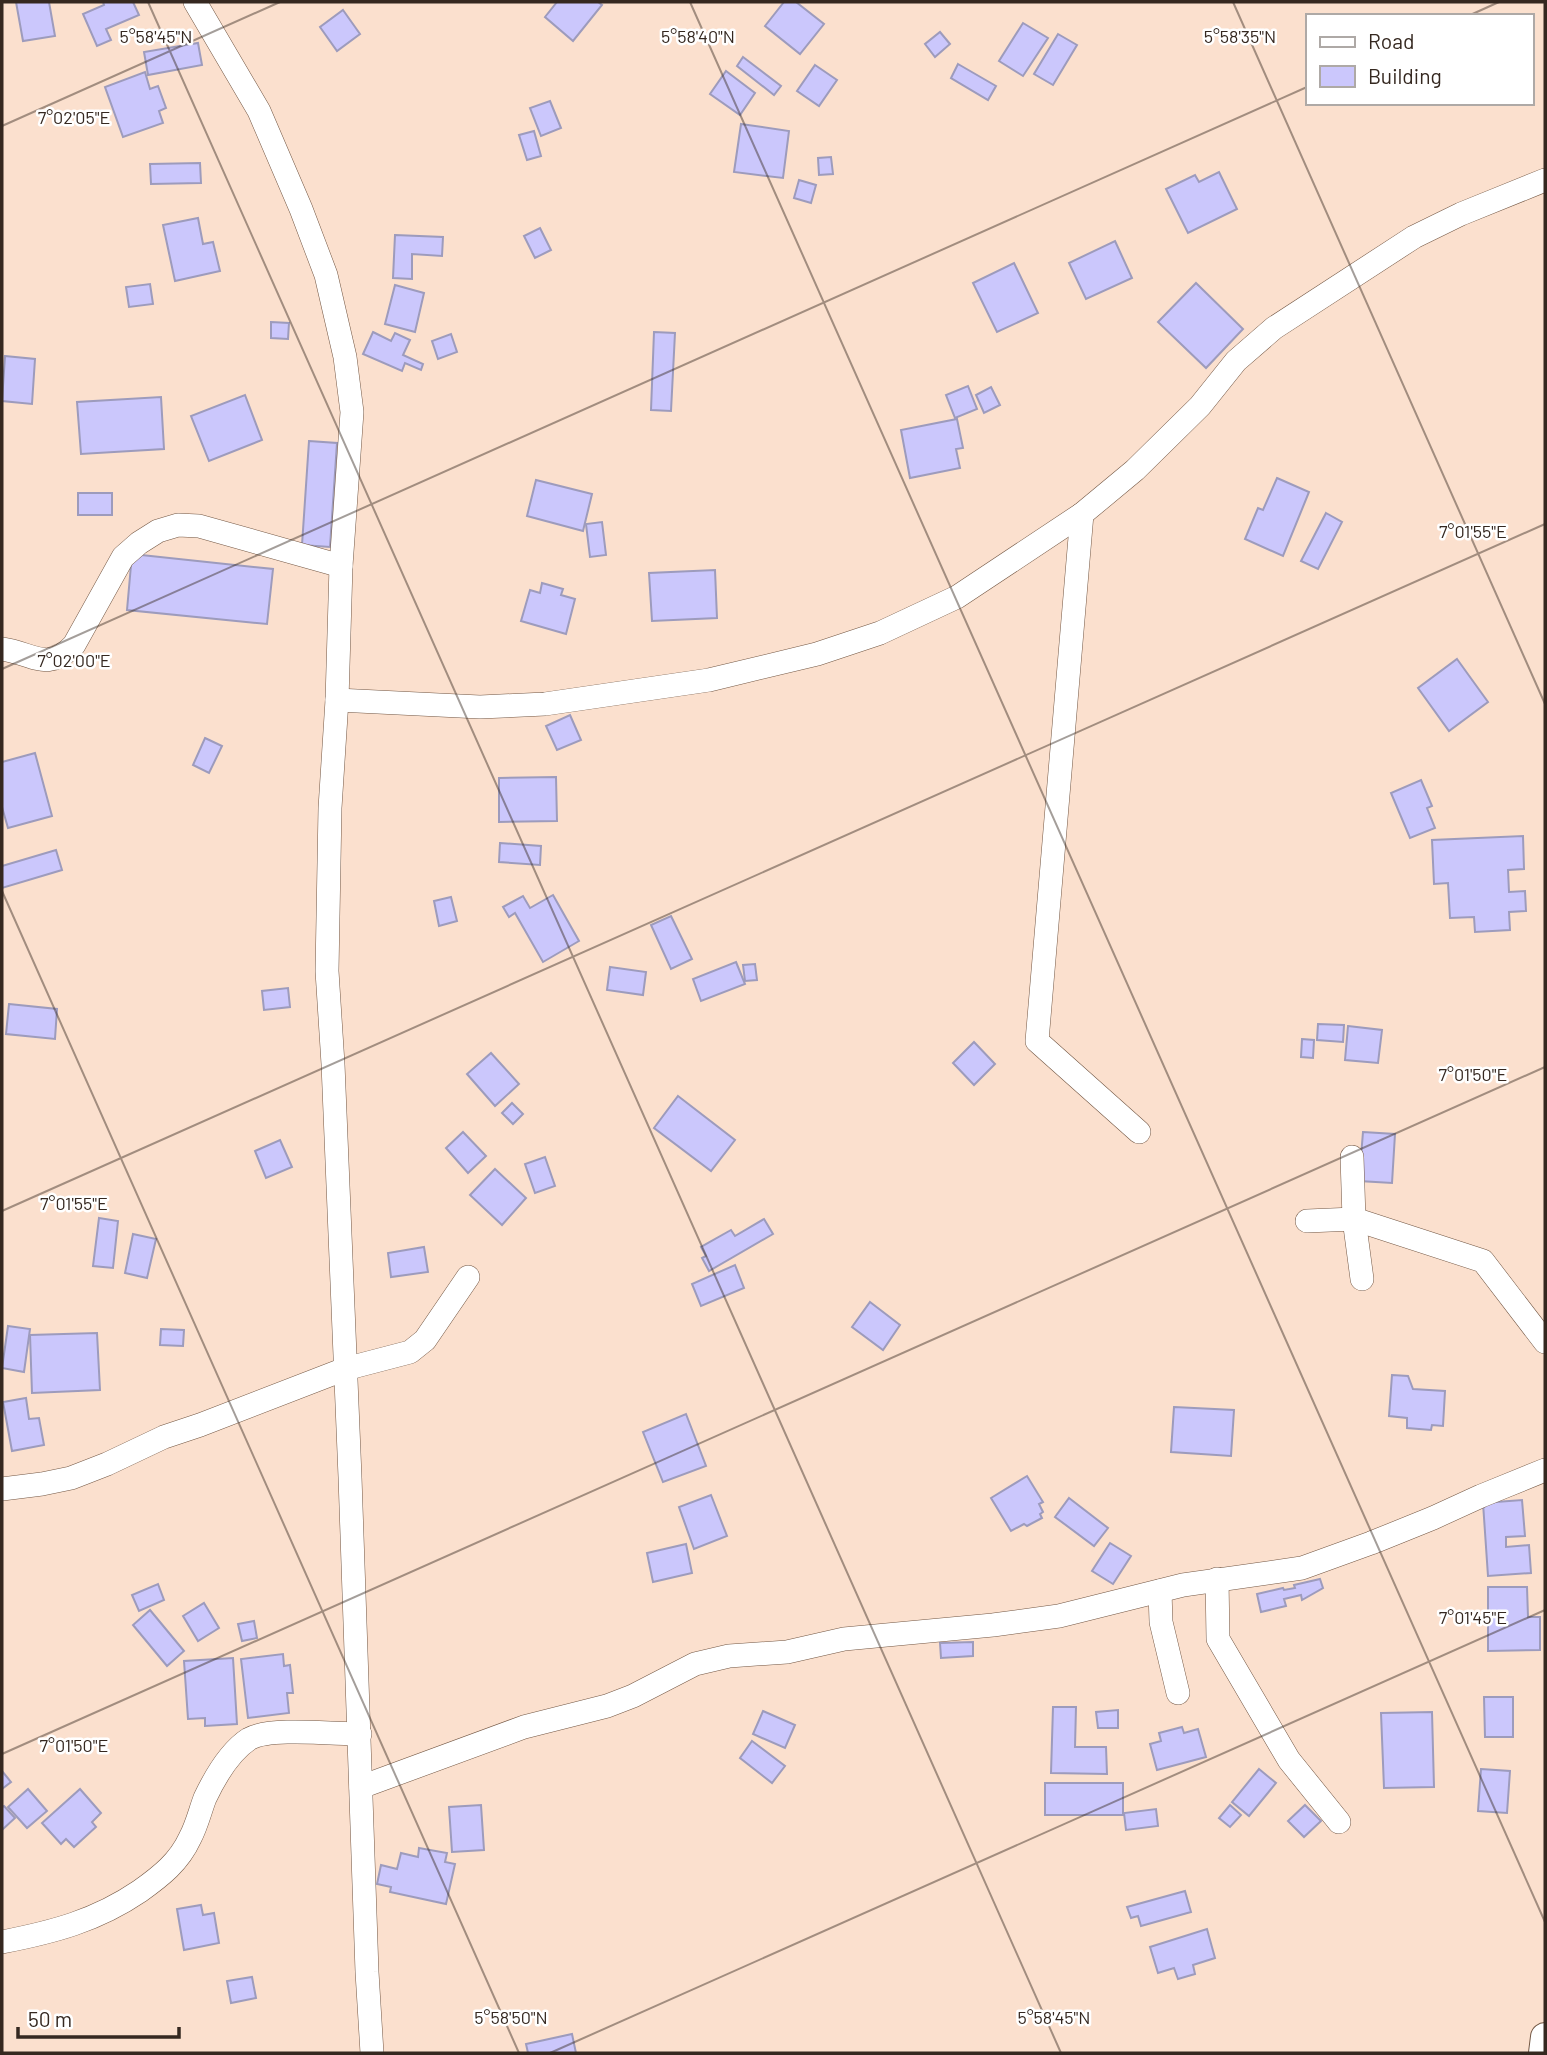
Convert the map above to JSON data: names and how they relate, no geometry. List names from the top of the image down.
{
  "legend": ["Road", "Building"],
  "scale_bar": "50 m",
  "coordinates": [
    "5°58'45\"N",
    "5°58'40\"N",
    "5°58'35\"N",
    "7°02'05\"E",
    "7°01'55\"E",
    "7°02'00\"E",
    "7°01'50\"E",
    "7°01'45\"E",
    "5°58'50\"N"
  ]
}
